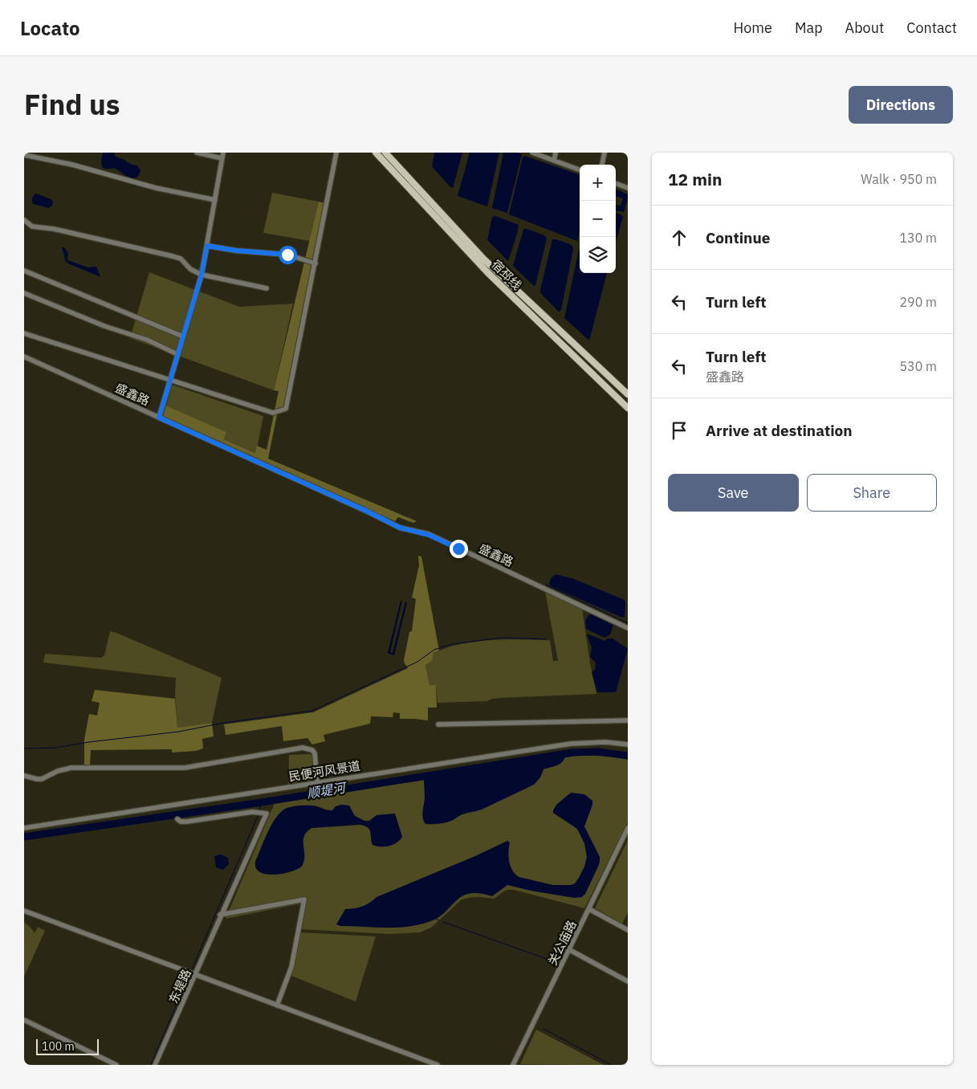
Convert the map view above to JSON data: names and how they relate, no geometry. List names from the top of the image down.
{
  "streets": {
    "main road": ["宿邳线"],
    "street": [
      "盛鑫路",
      "民便河风景道",
      "关公庙路",
      "东堤路"
    ]
  },
  "water": ["顺堤河"],
  "scale_bar": "100 m",
  "page": {
    "header": "Locato",
    "nav": [
      "Home",
      "Map",
      "About",
      "Contact"
    ],
    "title": "Find us",
    "buttons": [
      "Directions",
      ["Save", "Share"]
    ],
    "heading": ["12 min", "Walk · 950 m"],
    "map_buttons": ["+", "−"],
    "list": [
      ["Continue", "130 m"],
      ["Turn left", "290 m"],
      ["Turn left", "盛鑫路", "530 m"],
      "Arrive at destination"
    ],
    "scale": "100 m"
  }
}
